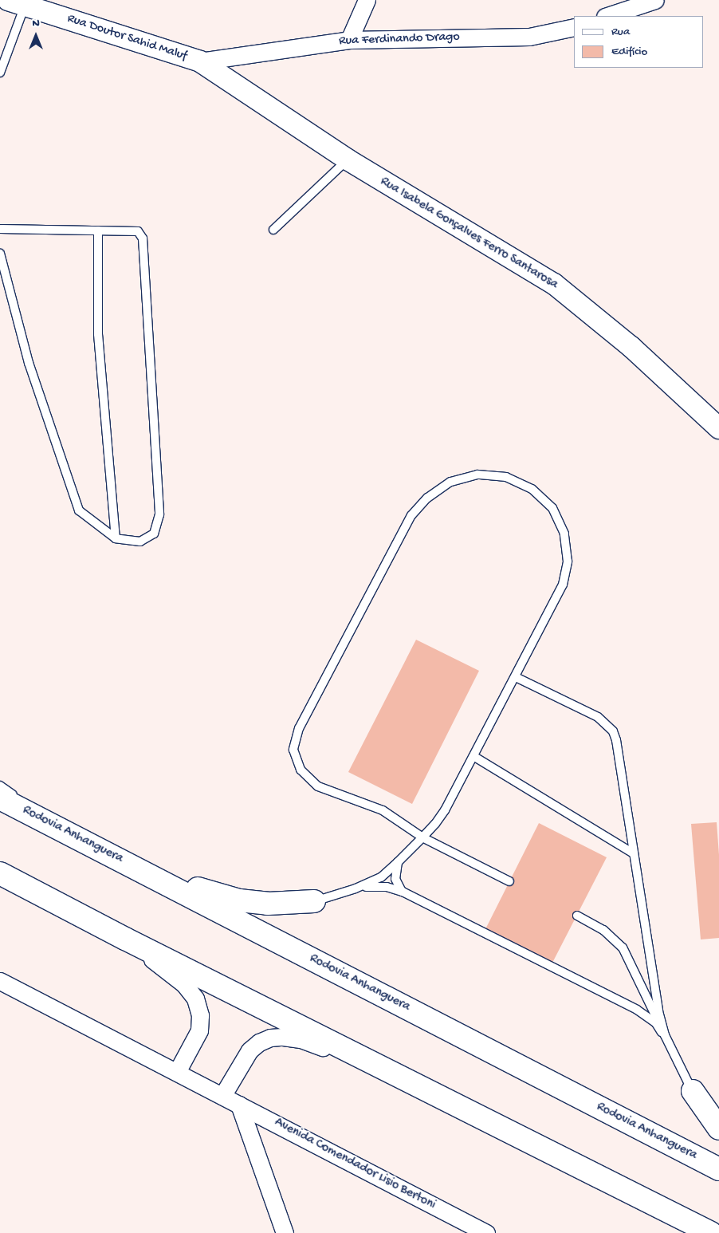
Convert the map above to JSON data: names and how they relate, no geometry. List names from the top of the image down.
{
  "streets": {
    "highway": ["Rodovia Anhanguera"],
    "street": [
      "Rua Doutor Sahid Maluf",
      "Rua Ferdinando Drago",
      "Rua Isabela Gonçalves Ferro Santarosa",
      "Avenida Comendador Lisio Bertoni"
    ]
  },
  "crossings": [
    ["Rua Doutor Sahid Maluf", "Rua Ferdinando Drago"],
    ["Rua Doutor Sahid Maluf", "Rua Isabela Gonçalves Ferro Santarosa"],
    ["Rua Ferdinando Drago", "Rua Isabela Gonçalves Ferro Santarosa"]
  ],
  "legend": ["Rua", "Edifício"],
  "north": "top"
}
